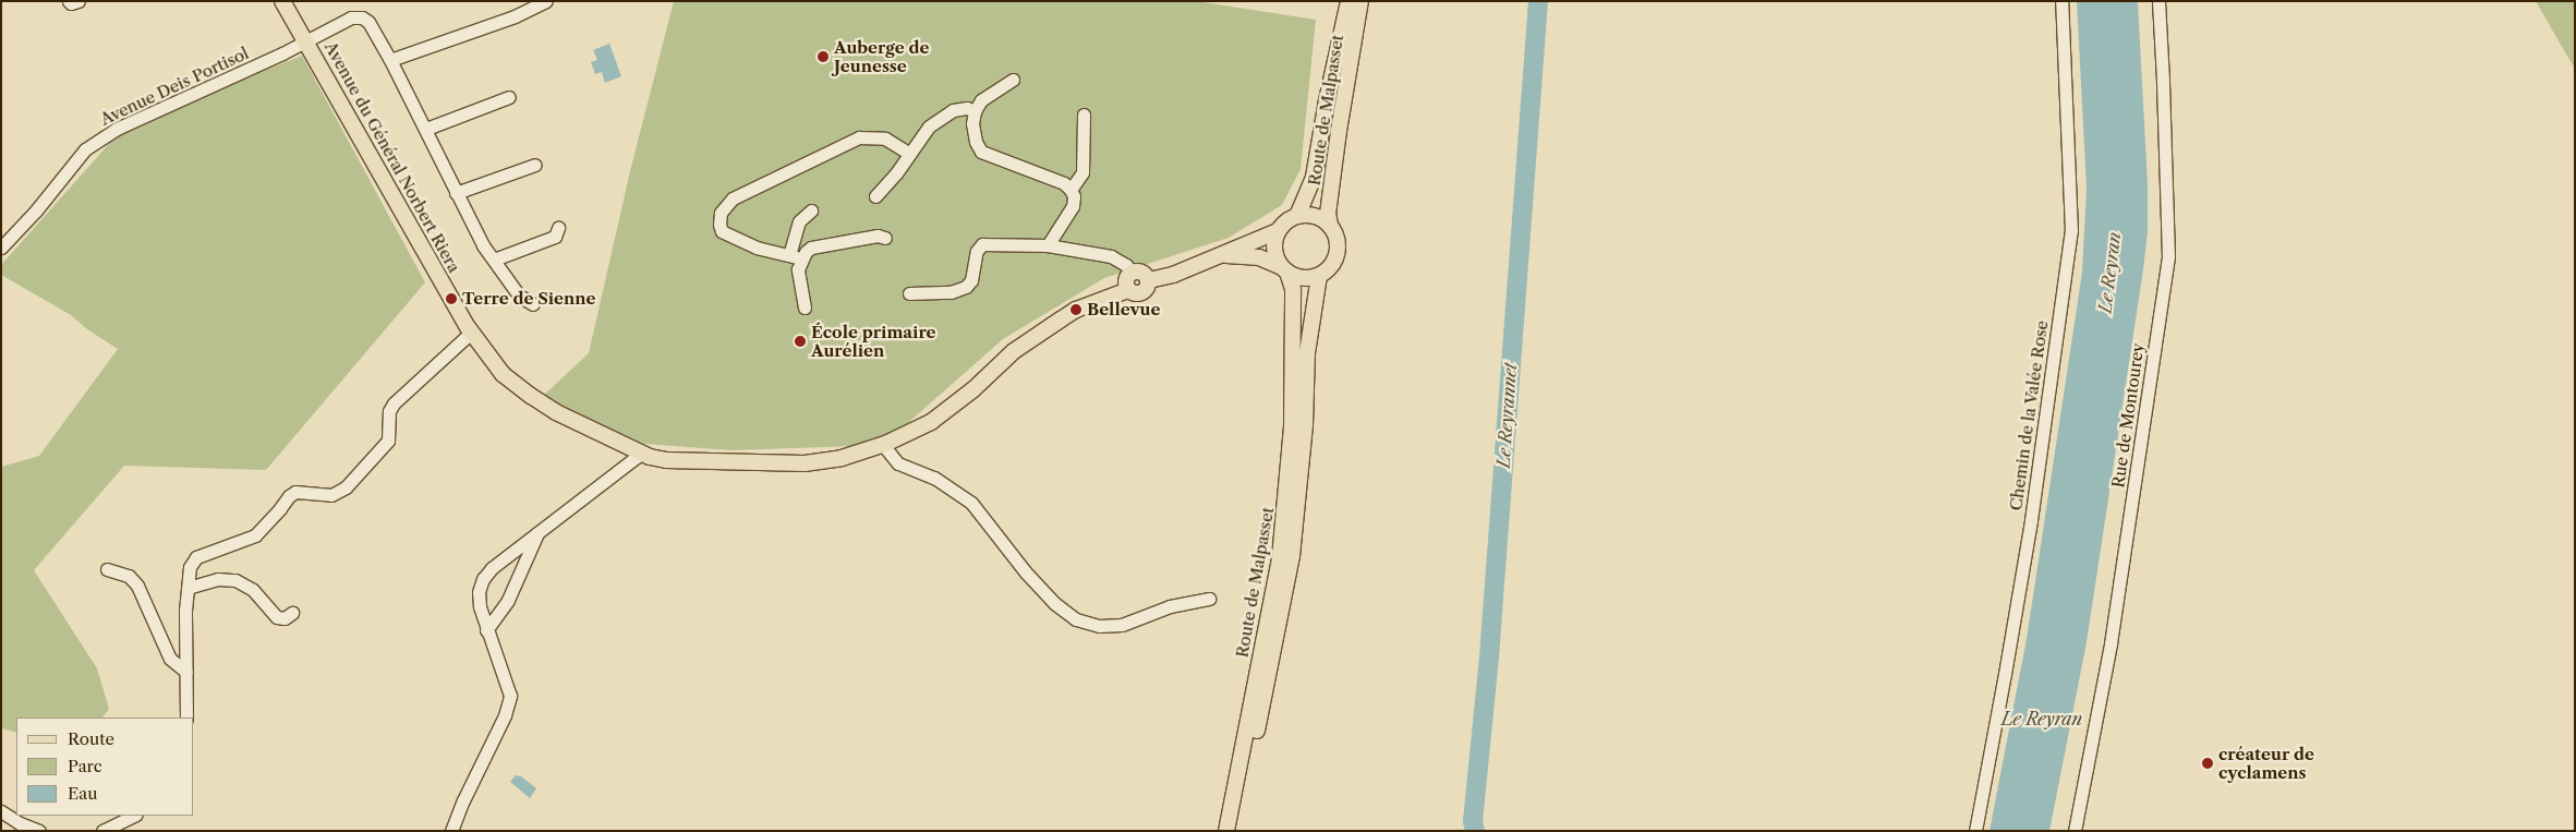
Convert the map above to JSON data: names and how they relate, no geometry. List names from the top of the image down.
{
  "streets": {
    "main road": ["Route de Malpasset", "Avenue du Général Norbert Riera"],
    "street": ["Avenue Deis Portisol", "Chemin de la Valée Rose", "Rue de Montourey"]
  },
  "crossings": [
    ["Avenue Deis Portisol", "Avenue du Général Norbert Riera"]
  ],
  "water": ["Le Reyran", "Le Reyrannet"],
  "places": [
    "Auberge de Jeunesse",
    "Terre de Sienne",
    "Bellevue",
    "École primaire Aurélien",
    "créateur de cyclamens"
  ],
  "legend": ["Route", "Parc", "Eau"]
}
